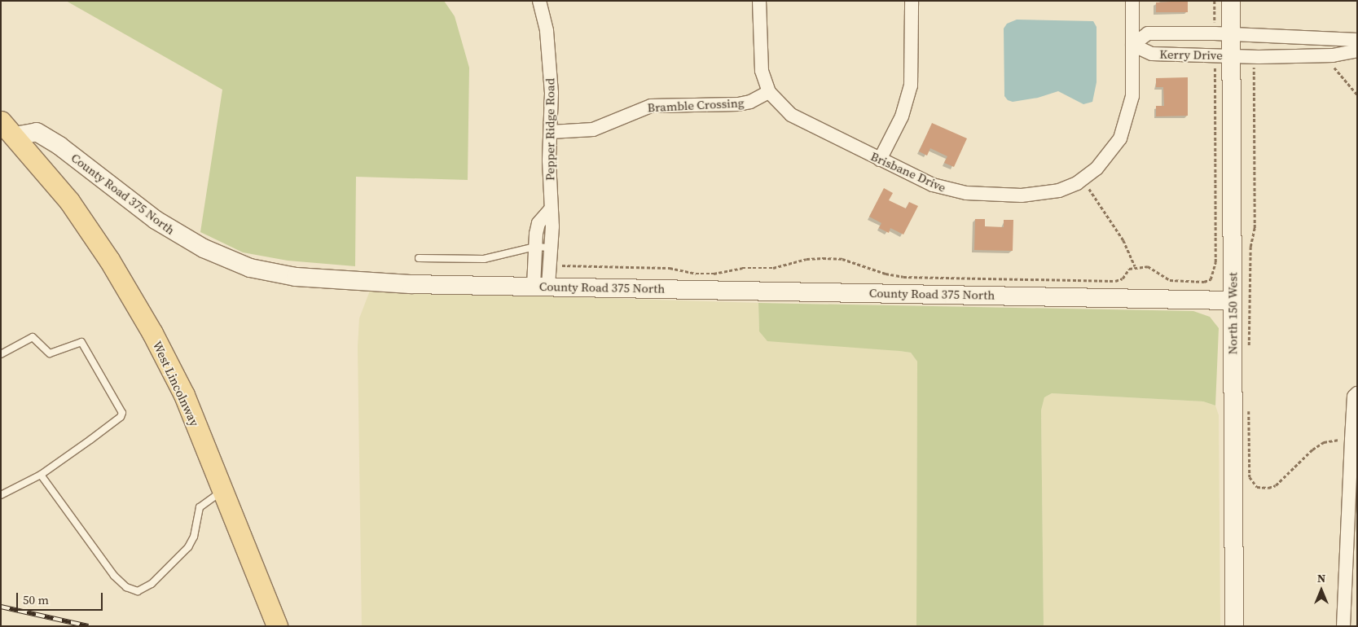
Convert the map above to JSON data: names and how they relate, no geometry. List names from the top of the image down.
{
  "streets": {
    "main road": ["West Lincolnway"],
    "street": [
      "Kerry Drive",
      "Bramble Crossing",
      "Pepper Ridge Road",
      "Brisbane Drive",
      "County Road 375 North",
      "North 150 West"
    ]
  },
  "crossings": [
    ["Kerry Drive", "Brisbane Drive"],
    ["Kerry Drive", "North 150 West"],
    ["Bramble Crossing", "Pepper Ridge Road"],
    ["Bramble Crossing", "Brisbane Drive"],
    ["Pepper Ridge Road", "County Road 375 North"],
    ["County Road 375 North", "North 150 West"],
    ["County Road 375 North", "West Lincolnway"]
  ],
  "scale_bar": "50 m",
  "north": "top"
}
